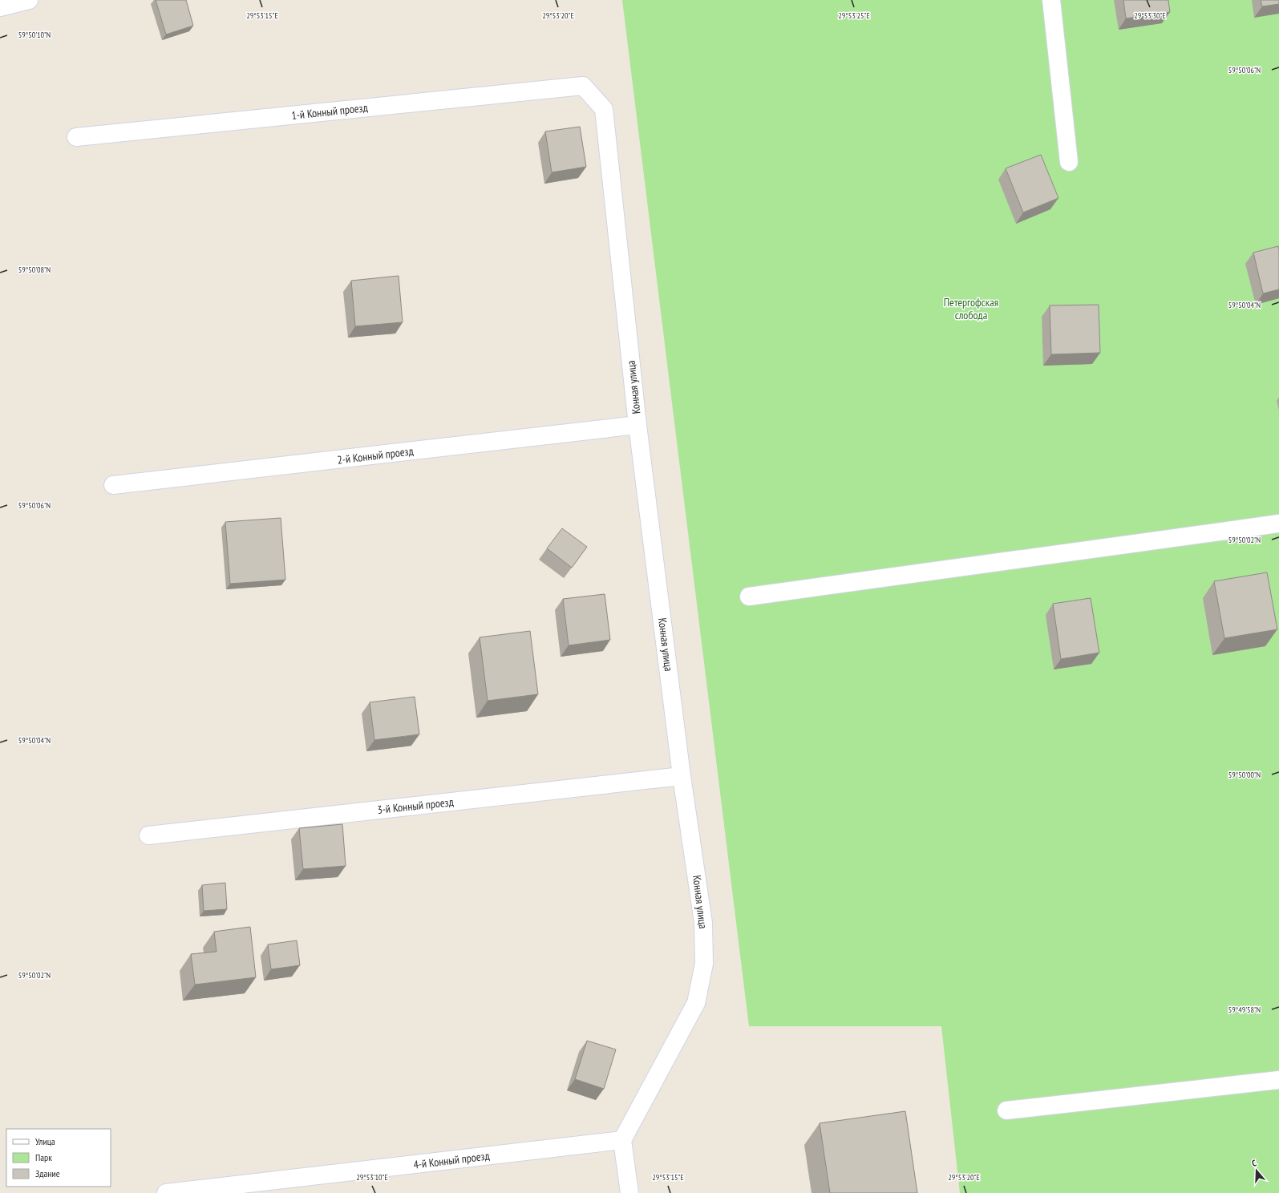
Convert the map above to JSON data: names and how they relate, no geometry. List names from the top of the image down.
{
  "streets": {
    "street": [
      "1-й Конный проезд",
      "Конная улица",
      "2-й Конный проезд",
      "3-й Конный проезд",
      "4-й Конный проезд"
    ]
  },
  "crossings": [
    ["1-й Конный проезд", "Конная улица"],
    ["Конная улица", "2-й Конный проезд"],
    ["Конная улица", "3-й Конный проезд"],
    ["Конная улица", "4-й Конный проезд"]
  ],
  "parks": ["Петергофская слобода"],
  "legend": ["Улица", "Парк", "Здание"],
  "north": "top",
  "coordinates": [
    "29°53'20\"E",
    "29°53'30\"E",
    "29°53'15\"E",
    "29°53'25\"E",
    "59°50'10\"N",
    "59°50'06\"N",
    "59°50'08\"N",
    "59°50'04\"N",
    "59°50'02\"N",
    "59°50'00\"N",
    "59°49'58\"N",
    "29°53'10\"E"
  ]
}
